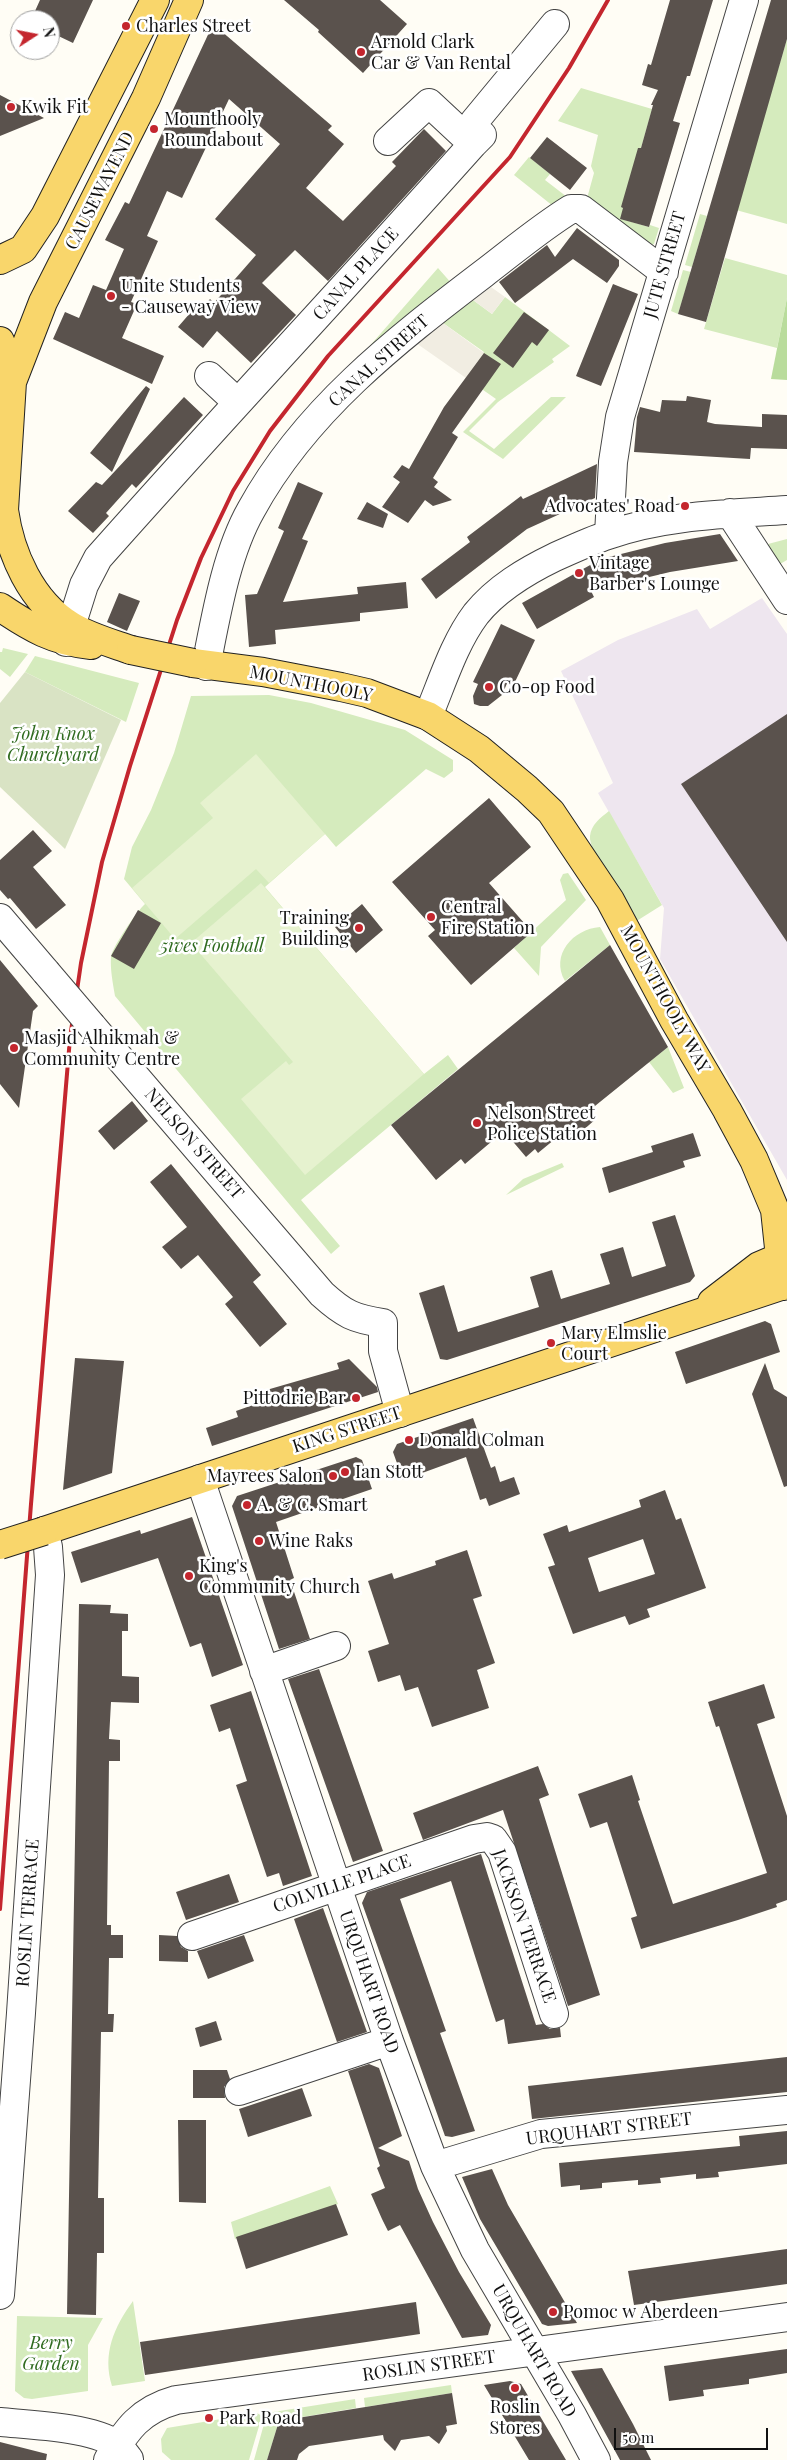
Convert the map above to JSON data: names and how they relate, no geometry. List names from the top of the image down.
{
  "streets": {
    "main road": [
      "CAUSEWAYEND",
      "MOUNTHOOLY",
      "MOUNTHOOLY WAY",
      "KING STREET"
    ],
    "street": [
      "JUTE STREET",
      "CANAL PLACE",
      "CANAL STREET",
      "NELSON STREET",
      "COLVILLE PLACE",
      "ROSLIN TERRACE",
      "JACKSON TERRACE",
      "URQUHART ROAD",
      "URQUHART STREET",
      "ROSLIN STREET"
    ]
  },
  "crossings": [
    ["JUTE STREET", "CANAL STREET"],
    ["CANAL PLACE", "MOUNTHOOLY"],
    ["CANAL STREET", "MOUNTHOOLY"],
    ["MOUNTHOOLY", "MOUNTHOOLY WAY"],
    ["MOUNTHOOLY WAY", "KING STREET"],
    ["NELSON STREET", "KING STREET"],
    ["KING STREET", "ROSLIN TERRACE"],
    ["KING STREET", "URQUHART ROAD"],
    ["COLVILLE PLACE", "JACKSON TERRACE"],
    ["COLVILLE PLACE", "URQUHART ROAD"],
    ["URQUHART ROAD", "URQUHART STREET"],
    ["URQUHART ROAD", "ROSLIN STREET"]
  ],
  "parks": ["John Knox Churchyard", "5ives Football", "Berry Garden"],
  "places": [
    "Charles Street",
    "Arnold Clark Car & Van Rental",
    "Kwik Fit",
    "Mounthooly Roundabout",
    "Unite Students - Causeway View",
    "Advocates' Road",
    "Vintage Barber's Lounge",
    "Co-op Food",
    "Central Fire Station",
    "Training Building",
    "Masjid Alhikmah & Community Centre",
    "Nelson Street Police Station",
    "Mary Elmslie Court",
    "Pittodrie Bar",
    "Donald Colman",
    "Ian Stott",
    "Mayrees Salon",
    "A. & C. Smart",
    "Wine Raks",
    "King's Community Church",
    "Pomoc w Aberdeen",
    "Roslin Stores",
    "Park Road"
  ],
  "scale_bar": "50 m",
  "north": "right"
}
